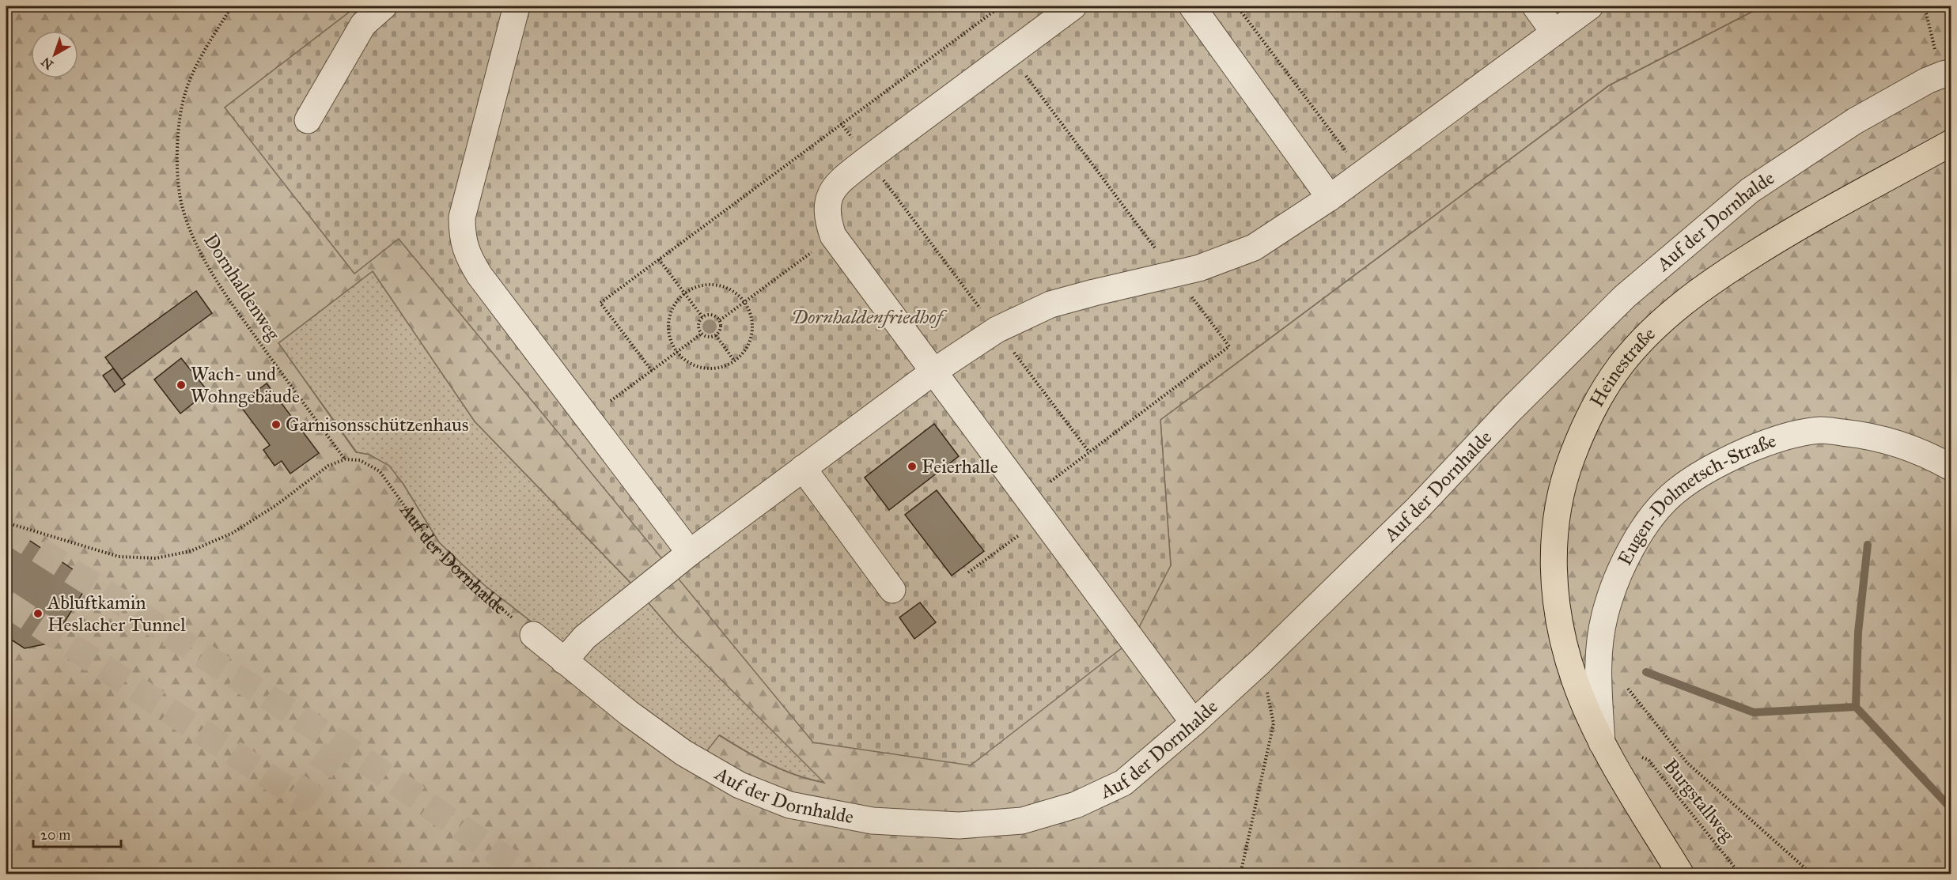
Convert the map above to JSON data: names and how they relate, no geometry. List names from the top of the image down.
{
  "streets": {
    "main road": ["Heinestraße"],
    "street": ["Auf der Dornhalde", "Eugen-Dolmetsch-Straße"],
    "path": ["Dornhaldenweg", "Burgstallweg"]
  },
  "crossings": [
    ["Auf der Dornhalde", "Dornhaldenweg"],
    ["Heinestraße", "Eugen-Dolmetsch-Straße"],
    ["Heinestraße", "Burgstallweg"],
    ["Eugen-Dolmetsch-Straße", "Burgstallweg"]
  ],
  "parks": ["Dornhaldenfriedhof"],
  "places": [
    "Wach- und Wohngebäude",
    "Garnisonsschützenhaus",
    "Feierhalle",
    "Abluftkamin Heslacher Tunnel"
  ],
  "scale_bar": "20 m",
  "north": "bottom left"
}
